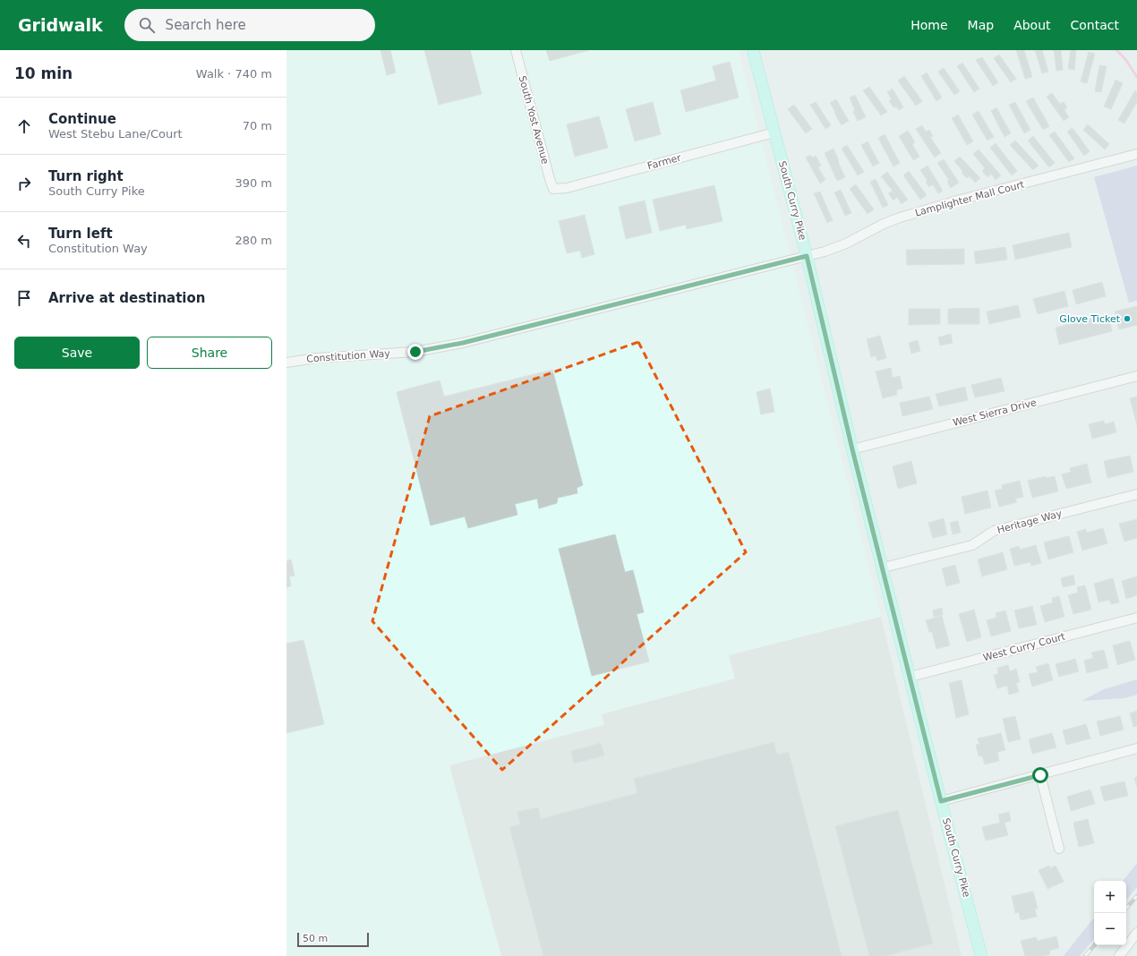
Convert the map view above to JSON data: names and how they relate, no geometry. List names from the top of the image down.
{
  "streets": {
    "main road": ["South Curry Pike"],
    "street": [
      "South Yost Avenue",
      "Farmer",
      "Lamplighter Mall Court",
      "Constitution Way",
      "West Sierra Drive",
      "Heritage Way",
      "West Curry Court"
    ]
  },
  "crossings": [
    ["South Yost Avenue", "Farmer"],
    ["Farmer", "South Curry Pike"],
    ["Lamplighter Mall Court", "South Curry Pike"],
    ["Lamplighter Mall Court", "Constitution Way"],
    ["South Curry Pike", "Constitution Way"],
    ["South Curry Pike", "West Sierra Drive"],
    ["South Curry Pike", "Heritage Way"],
    ["South Curry Pike", "West Curry Court"]
  ],
  "places": ["Glove Ticket"],
  "scale_bar": "50 m",
  "page": {
    "header": "Gridwalk",
    "search": "Search here",
    "nav": [
      "Home",
      "Map",
      "About",
      "Contact"
    ],
    "heading": ["10 min", "Walk · 740 m"],
    "list": [
      ["Continue", "West Stebu Lane/Court", "70 m"],
      ["Turn right", "South Curry Pike", "390 m"],
      ["Turn left", "Constitution Way", "280 m"],
      "Arrive at destination"
    ],
    "buttons": ["Save", "Share"],
    "map_buttons": ["+", "−"],
    "scale": "50 m"
  }
}
